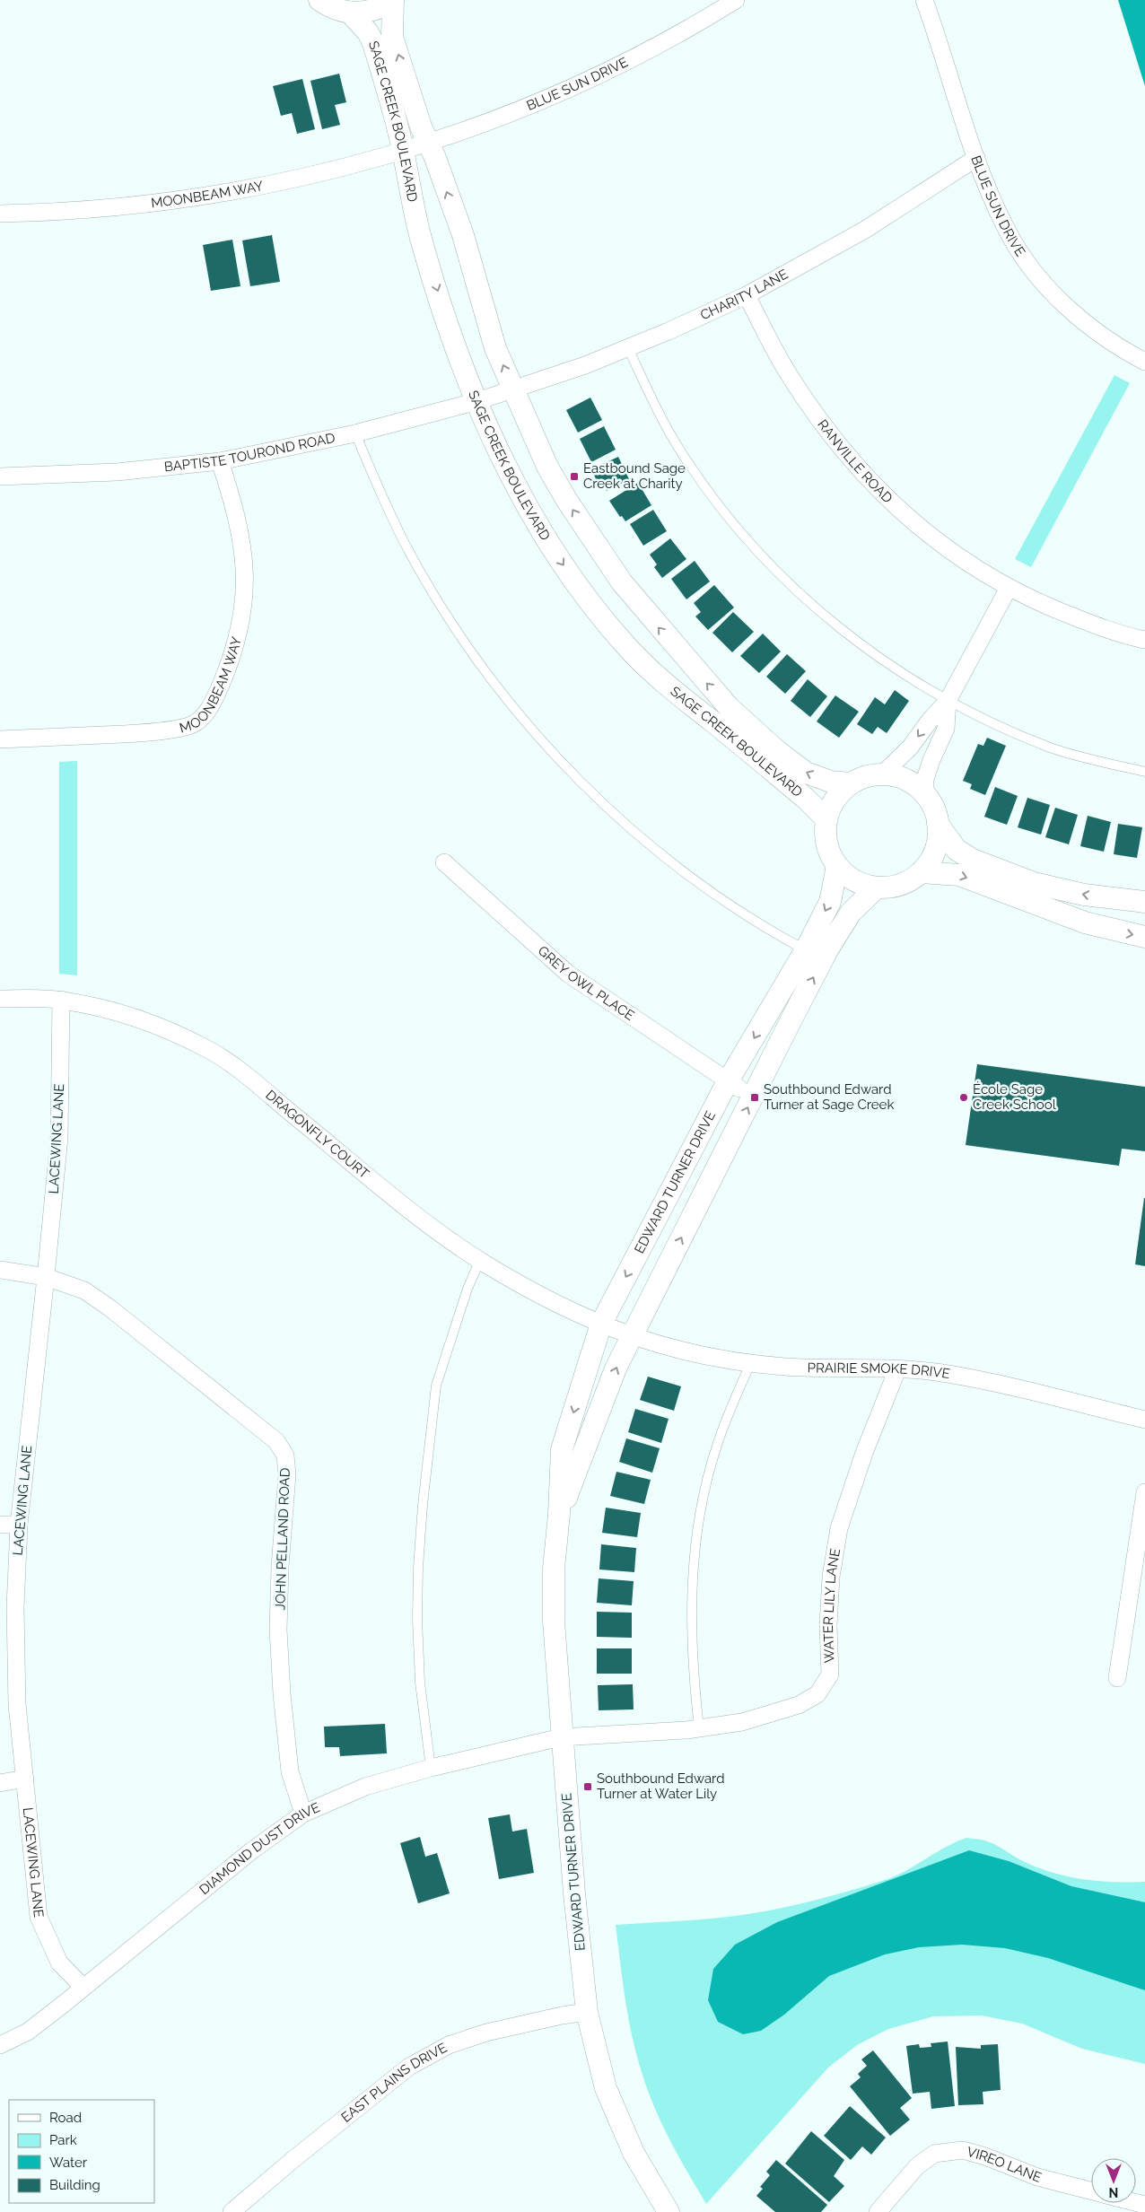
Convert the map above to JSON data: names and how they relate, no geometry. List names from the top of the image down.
{
  "streets": {
    "street": [
      "BLUE SUN DRIVE",
      "SAGE CREEK BOULEVARD",
      "MOONBEAM WAY",
      "CHARITY LANE",
      "BAPTISTE TOUROND ROAD",
      "RANVILLE ROAD",
      "GREY OWL PLACE",
      "DRAGONFLY COURT",
      "LACEWING LANE",
      "EDWARD TURNER DRIVE",
      "PRAIRIE SMOKE DRIVE",
      "JOHN PELLAND ROAD",
      "WATER LILY LANE",
      "DIAMOND DUST DRIVE",
      "EAST PLAINS DRIVE",
      "VIREO LANE"
    ]
  },
  "crossings": [
    ["BLUE SUN DRIVE", "SAGE CREEK BOULEVARD"],
    ["BLUE SUN DRIVE", "MOONBEAM WAY"],
    ["BLUE SUN DRIVE", "CHARITY LANE"],
    ["SAGE CREEK BOULEVARD", "MOONBEAM WAY"],
    ["SAGE CREEK BOULEVARD", "CHARITY LANE"],
    ["SAGE CREEK BOULEVARD", "BAPTISTE TOUROND ROAD"],
    ["SAGE CREEK BOULEVARD", "EDWARD TURNER DRIVE"],
    ["MOONBEAM WAY", "BAPTISTE TOUROND ROAD"],
    ["CHARITY LANE", "BAPTISTE TOUROND ROAD"],
    ["CHARITY LANE", "RANVILLE ROAD"],
    ["GREY OWL PLACE", "EDWARD TURNER DRIVE"],
    ["DRAGONFLY COURT", "LACEWING LANE"],
    ["DRAGONFLY COURT", "EDWARD TURNER DRIVE"],
    ["DRAGONFLY COURT", "PRAIRIE SMOKE DRIVE"],
    ["LACEWING LANE", "JOHN PELLAND ROAD"],
    ["LACEWING LANE", "DIAMOND DUST DRIVE"],
    ["EDWARD TURNER DRIVE", "PRAIRIE SMOKE DRIVE"],
    ["EDWARD TURNER DRIVE", "WATER LILY LANE"],
    ["EDWARD TURNER DRIVE", "DIAMOND DUST DRIVE"],
    ["EDWARD TURNER DRIVE", "EAST PLAINS DRIVE"],
    ["PRAIRIE SMOKE DRIVE", "WATER LILY LANE"],
    ["JOHN PELLAND ROAD", "DIAMOND DUST DRIVE"],
    ["WATER LILY LANE", "DIAMOND DUST DRIVE"]
  ],
  "places": {
    "transit": ["Eastbound Sage Creek at Charity", "Southbound Edward Turner at Sage Creek", "Southbound Edward Turner at Water Lily"],
    "other": ["École Sage Creek School"]
  },
  "legend": [
    "Road",
    "Park",
    "Water",
    "Building"
  ],
  "north": "bottom"
}
